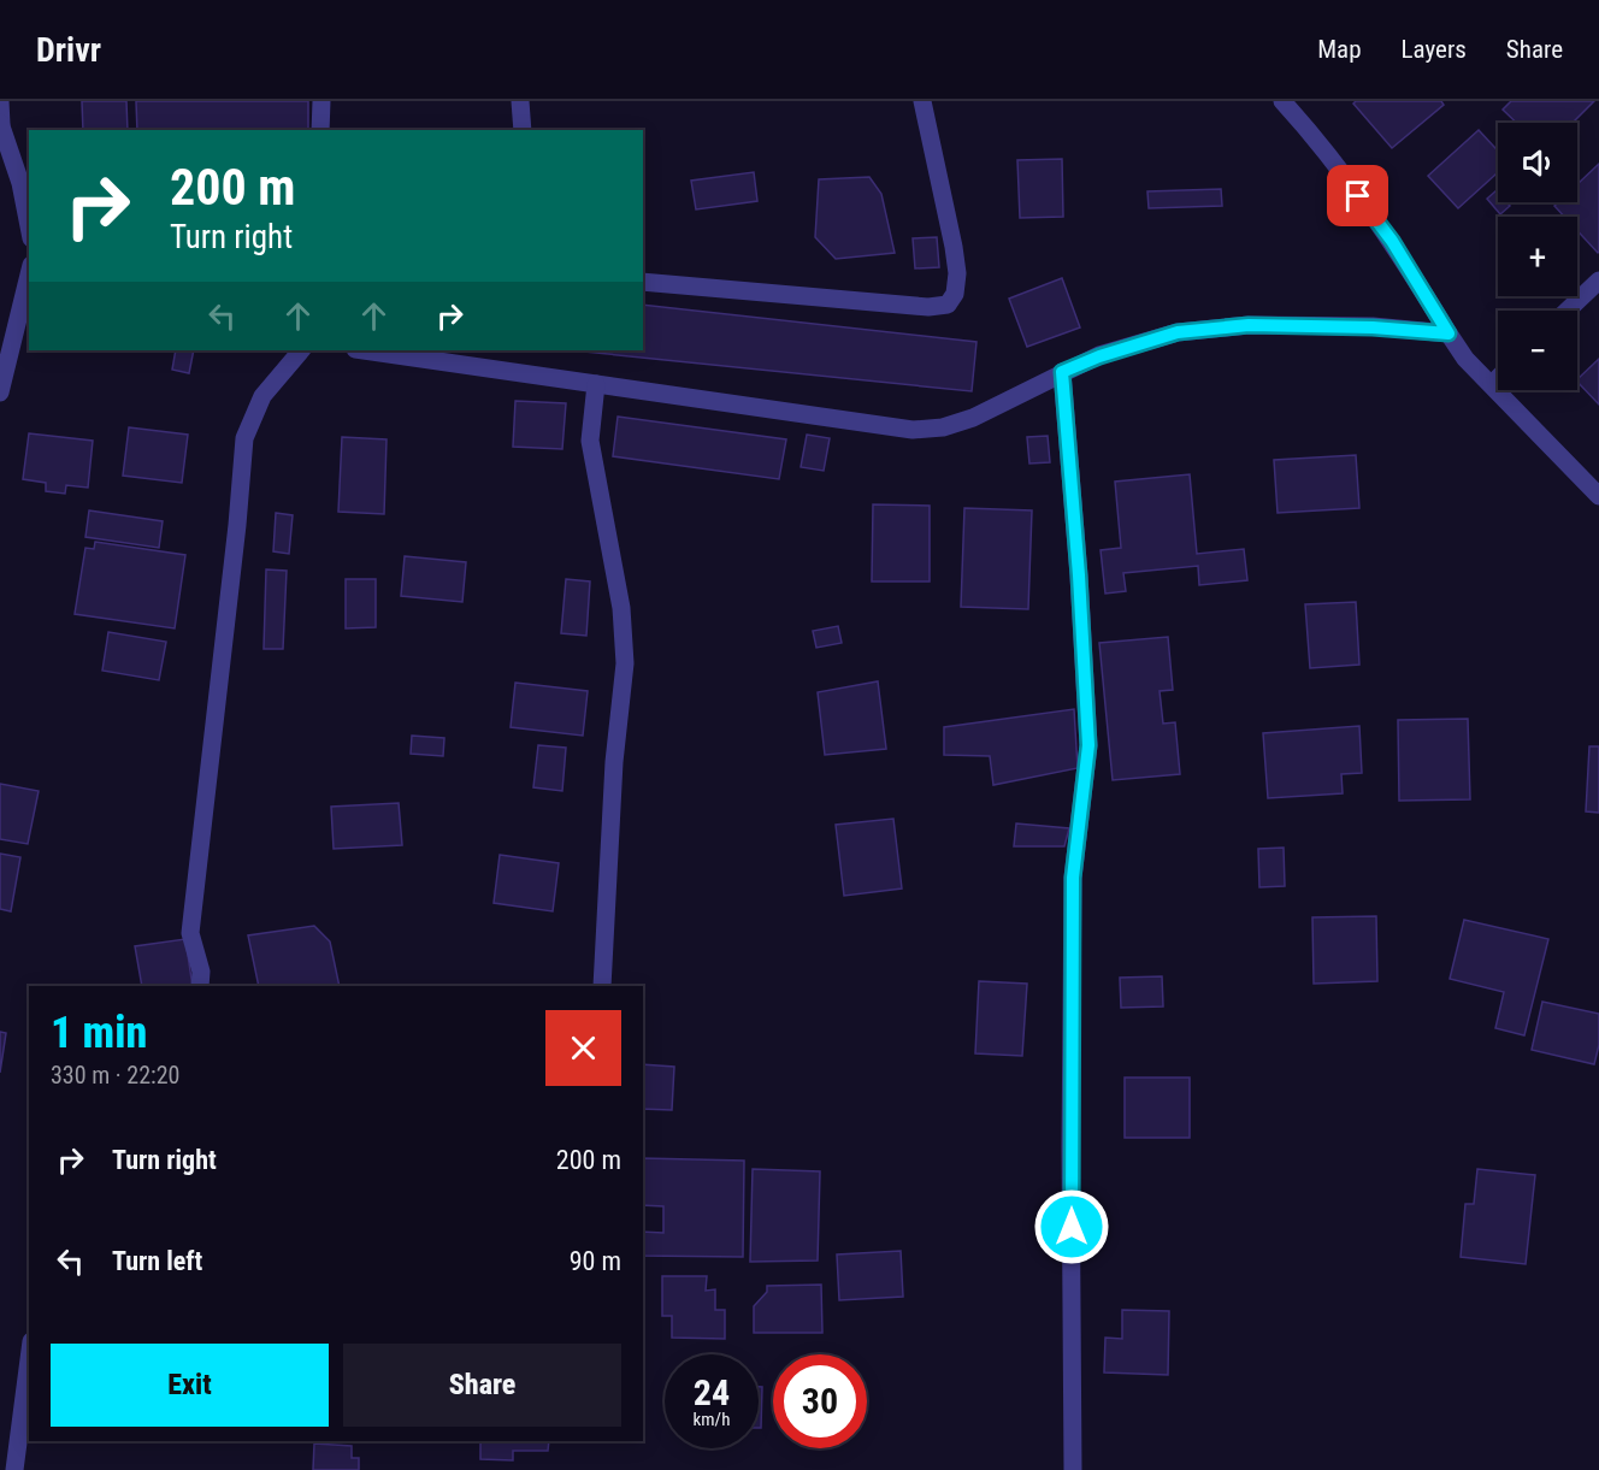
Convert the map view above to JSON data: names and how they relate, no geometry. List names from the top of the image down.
{
  "page": {
    "header": "Drivr",
    "nav": ["Map", "Layers", "Share"],
    "map_buttons": ["+", "−"],
    "turn": ["200 m", "Turn right"],
    "heading": ["1 min", "330 m · 22:20"],
    "list": [
      {
        "name": "Turn right",
        "value": "200 m"
      },
      {
        "name": "Turn left",
        "value": "90 m"
      }
    ],
    "buttons": ["Exit", "Share"],
    "speed": "24 km/h",
    "limit": "30"
  }
}
